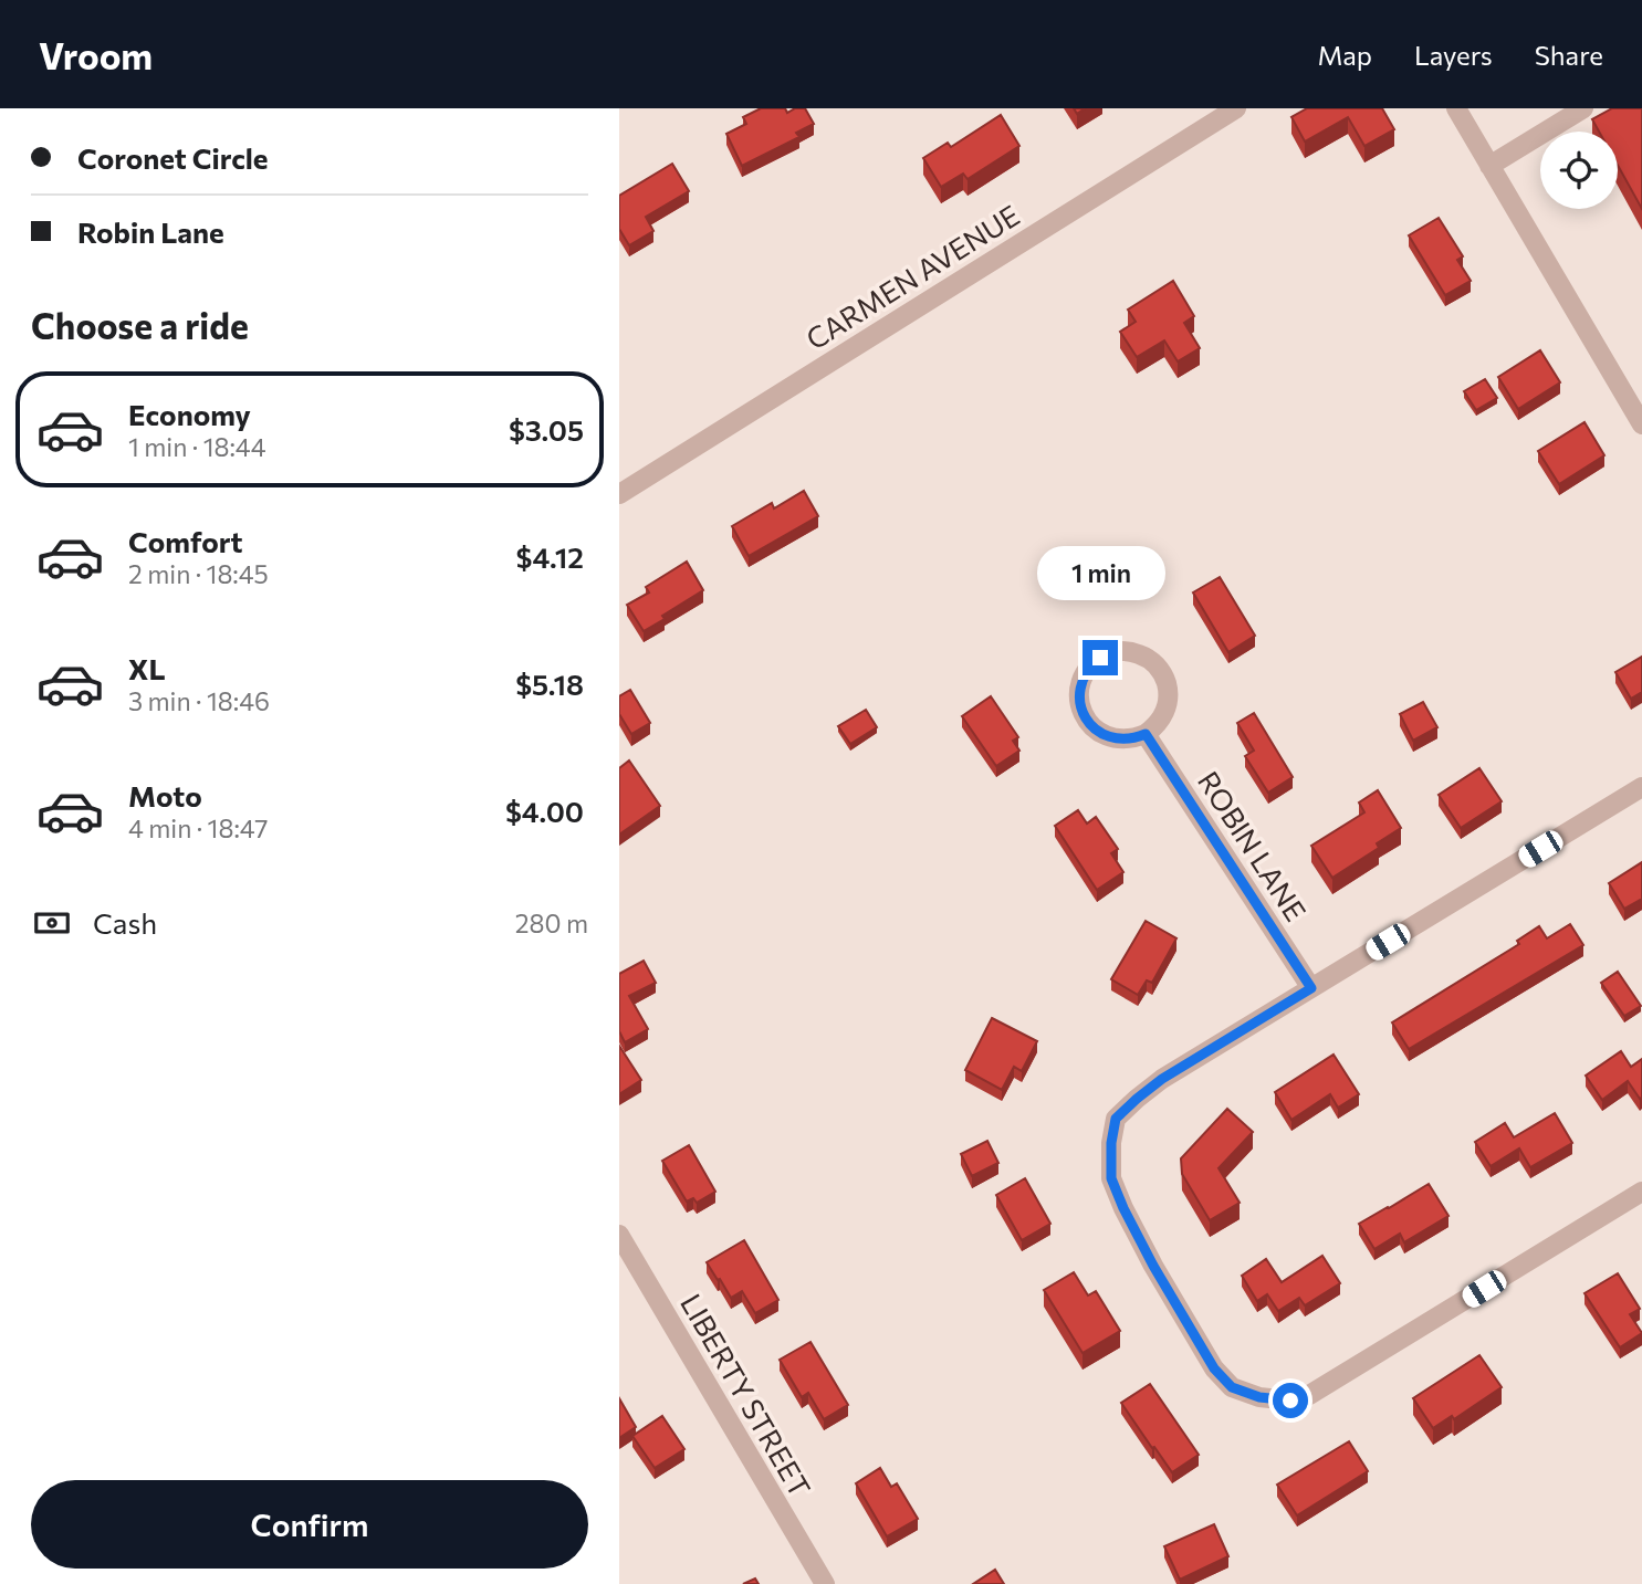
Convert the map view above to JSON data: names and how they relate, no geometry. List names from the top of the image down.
{
  "streets": {
    "street": ["CARMEN AVENUE", "ROBIN LANE", "LIBERTY STREET"]
  },
  "page": {
    "header": "Vroom",
    "nav": ["Map", "Layers", "Share"],
    "banner": ["Coronet Circle", "Robin Lane"],
    "heading": "Choose a ride",
    "list": [
      {
        "name": "Economy",
        "note": "1 min · 18:44",
        "value": "$3.05"
      },
      {
        "name": "Comfort",
        "note": "2 min · 18:45",
        "value": "$4.12"
      },
      {
        "name": "XL",
        "note": "3 min · 18:46",
        "value": "$5.18"
      },
      {
        "name": "Moto",
        "note": "4 min · 18:47",
        "value": "$4.00"
      }
    ],
    "bubble": "1 min",
    "pay": ["Cash", "280 m"],
    "buttons": "Confirm"
  }
}
